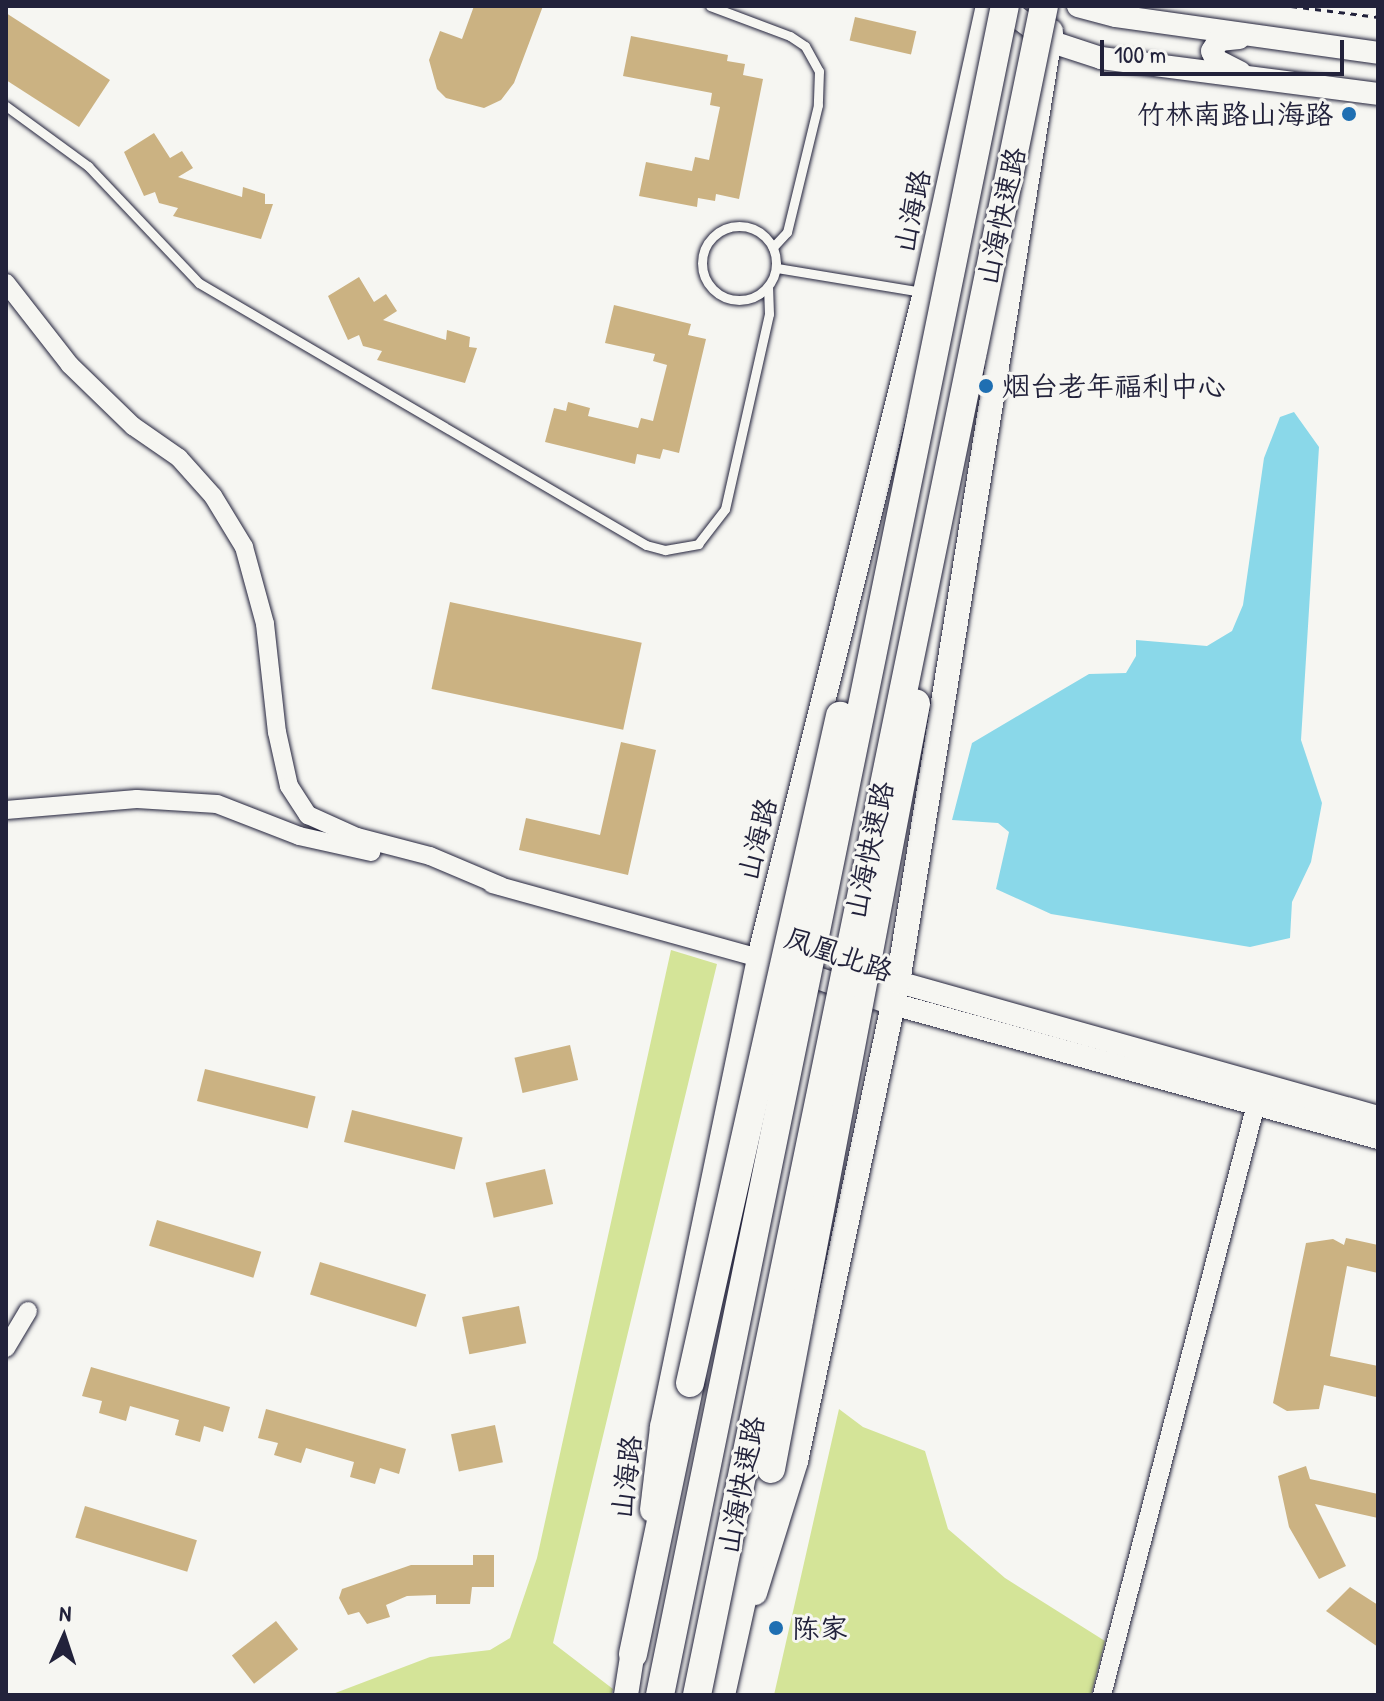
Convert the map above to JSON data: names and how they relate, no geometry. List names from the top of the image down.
{
  "streets": {
    "highway": ["山海快速路"],
    "main road": ["山海路"],
    "street": ["凤凰北路"]
  },
  "crossings": [
    ["山海路", "凤凰北路"]
  ],
  "places": ["竹林南路山海路", "烟台老年福利中心", "陈家"],
  "scale_bar": "100 m",
  "north": "top"
}
